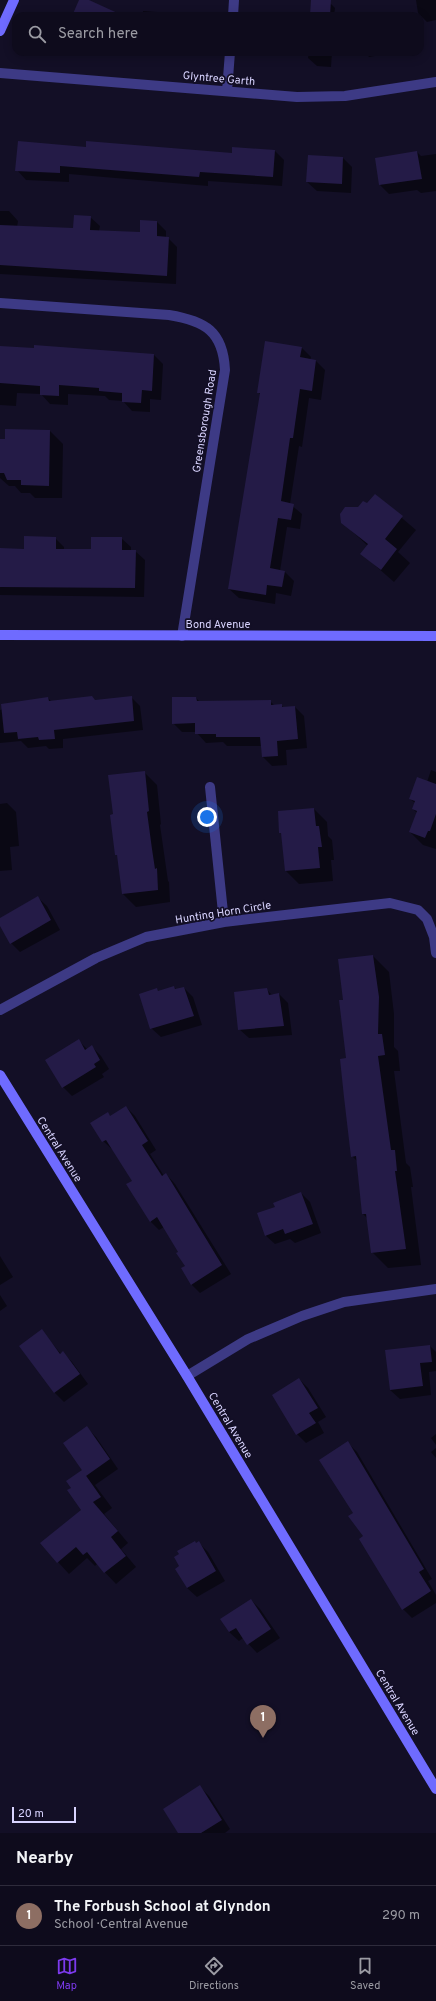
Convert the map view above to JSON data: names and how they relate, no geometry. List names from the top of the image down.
{
  "streets": {
    "main road": ["Bond Avenue", "Central Avenue"],
    "street": ["Glyntree Garth", "Greensborough Road", "Hunting Horn Circle"]
  },
  "crossings": [
    ["Greensborough Road", "Bond Avenue"]
  ],
  "scale_bar": "20 m",
  "page": {
    "search": "Search here",
    "pins": "1",
    "scale": "20 m",
    "heading": "Nearby",
    "list": [
      {
        "mark": "1",
        "name": "The Forbush School at Glyndon",
        "note": "School · Central Avenue",
        "value": "290 m"
      }
    ],
    "nav": ["Map", "Directions", "Saved"]
  }
}
